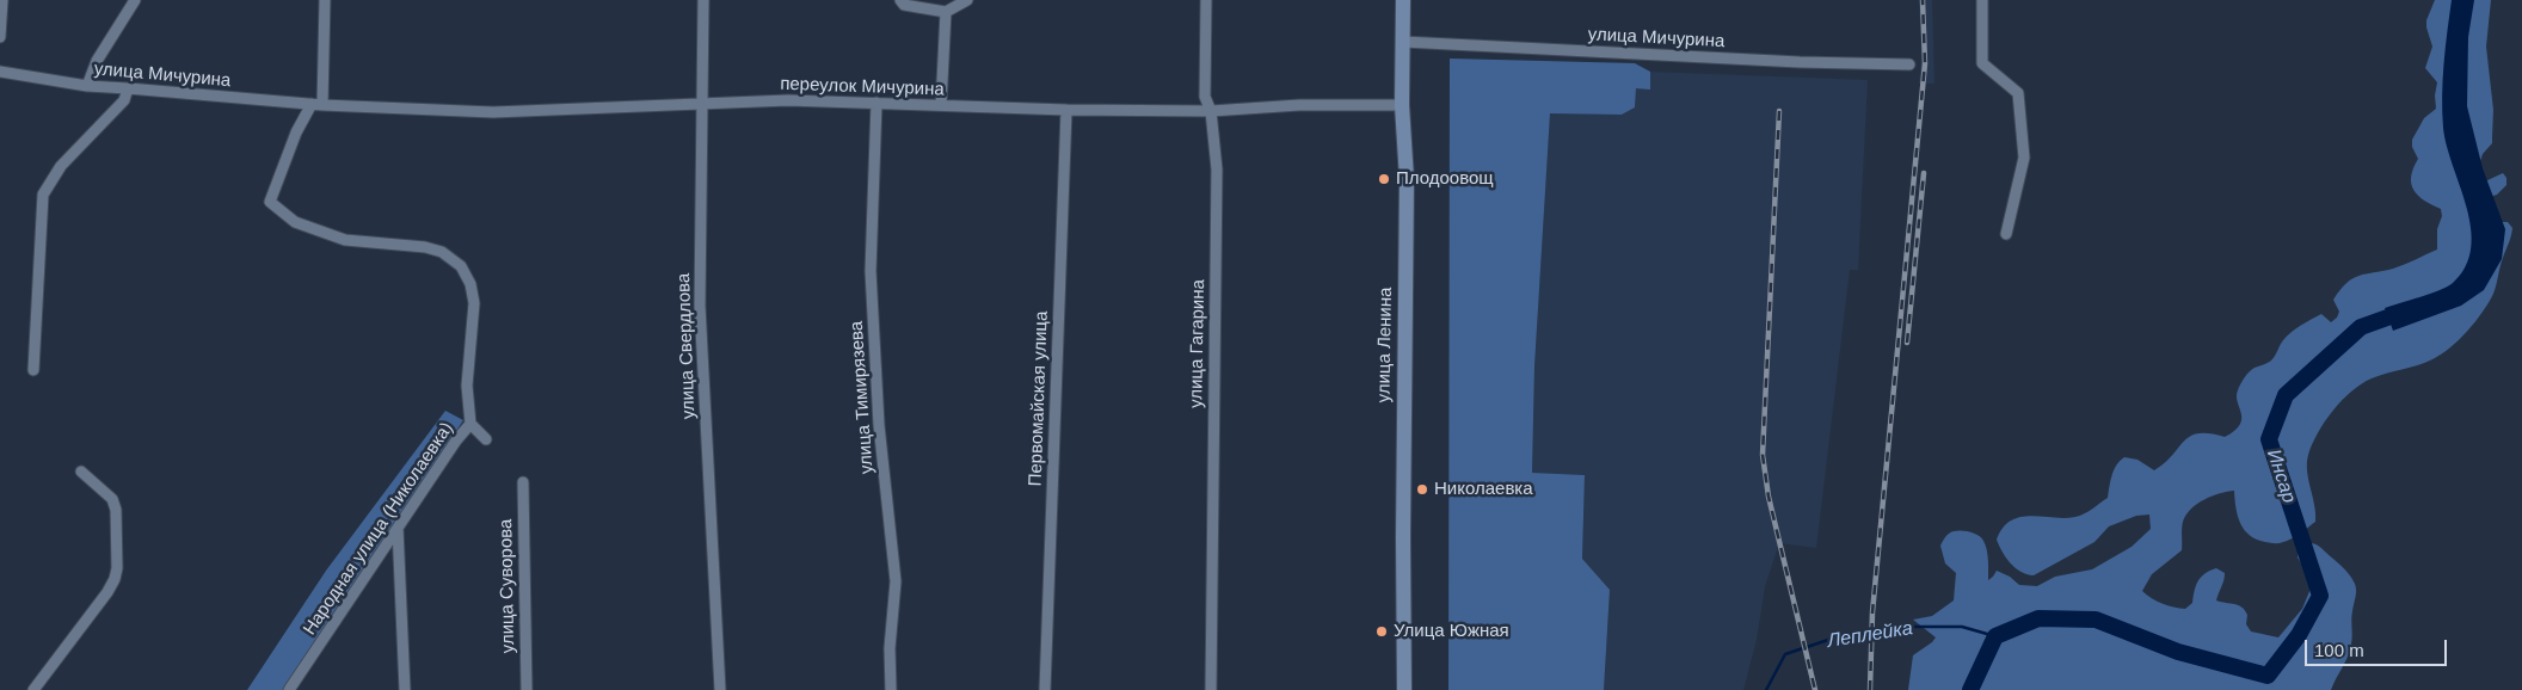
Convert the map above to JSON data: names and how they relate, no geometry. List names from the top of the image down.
{
  "streets": {
    "main road": ["улица Ленина"],
    "street": [
      "улица Мичурина",
      "переулок Мичурина",
      "улица Гагарина",
      "улица Свердлова",
      "улица Тимирязева",
      "Первомайская улица",
      "Народная улица (Николаевка)",
      "улица Суворова"
    ]
  },
  "crossings": [
    ["улица Мичурина", "переулок Мичурина"],
    ["улица Мичурина", "улица Ленина"],
    ["улица Мичурина", "Народная улица (Николаевка)"],
    ["переулок Мичурина", "улица Гагарина"],
    ["переулок Мичурина", "улица Ленина"],
    ["переулок Мичурина", "улица Свердлова"],
    ["переулок Мичурина", "улица Тимирязева"],
    ["переулок Мичурина", "Первомайская улица"],
    ["переулок Мичурина", "Народная улица (Николаевка)"]
  ],
  "water": ["Инсар", "Леплейка"],
  "places": ["Плодоовощ", "Николаевка", "Улица Южная"],
  "scale_bar": "100 m"
}
